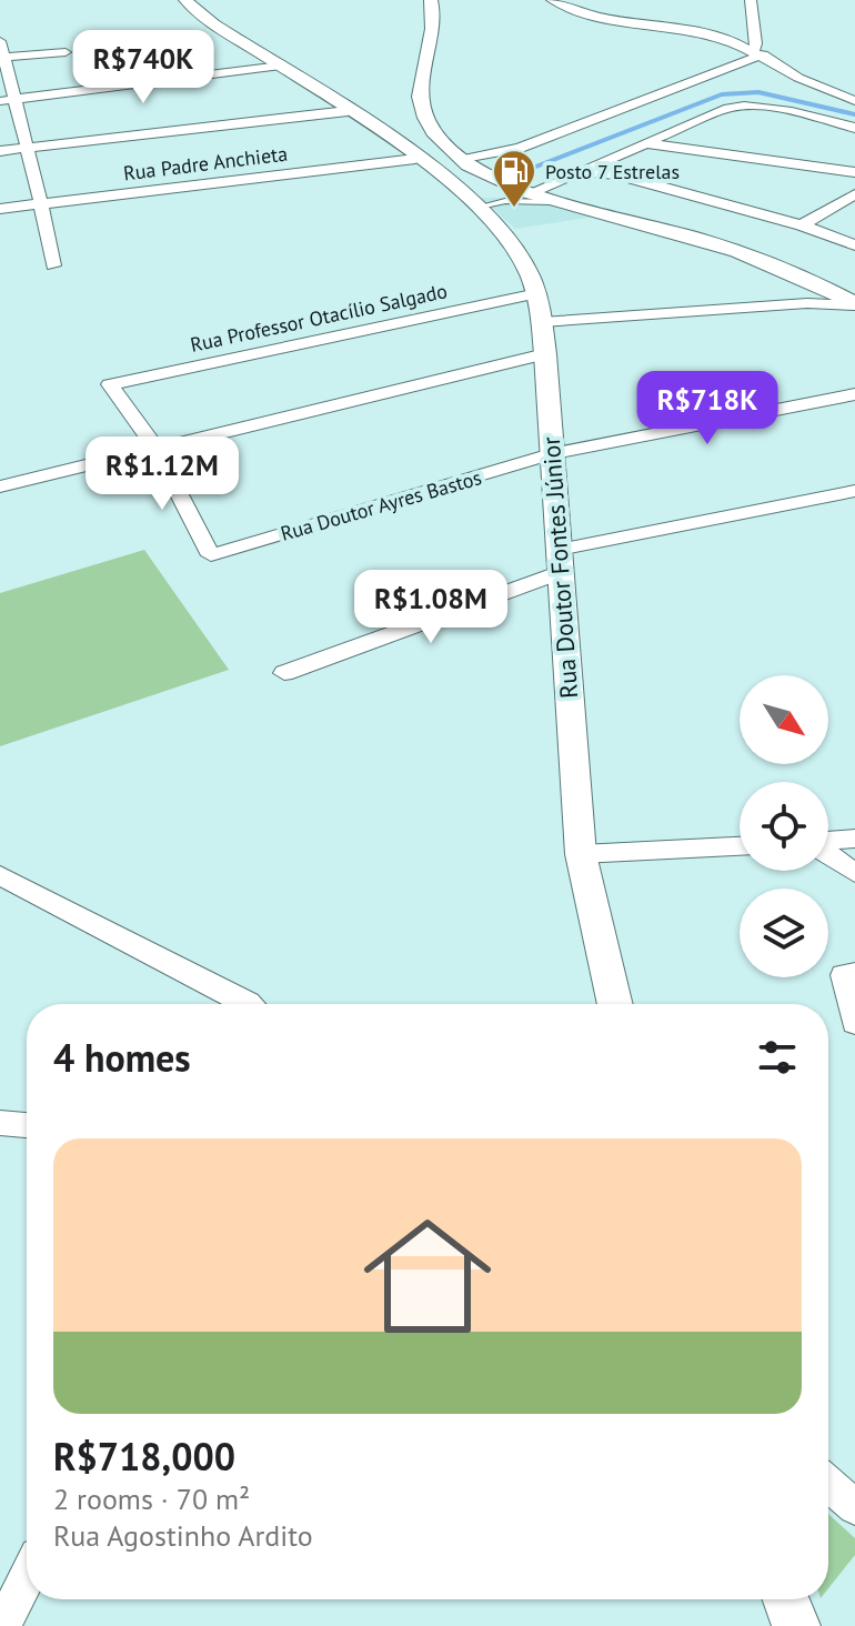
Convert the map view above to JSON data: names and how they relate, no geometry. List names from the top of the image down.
{
  "streets": {
    "street": [
      "Rua Padre Anchieta",
      "Rua Professor Otacílio Salgado",
      "Rua Doutor Ayres Bastos",
      "Rua Doutor Fontes Júnior"
    ]
  },
  "crossings": [
    ["Rua Padre Anchieta", "Rua Doutor Fontes Júnior"],
    ["Rua Professor Otacílio Salgado", "Rua Doutor Ayres Bastos"],
    ["Rua Professor Otacílio Salgado", "Rua Doutor Fontes Júnior"],
    ["Rua Doutor Ayres Bastos", "Rua Doutor Fontes Júnior"]
  ],
  "places": {
    "fuel station": ["Posto 7 Estrelas"]
  },
  "north": "bottom right",
  "page": {
    "price": [
      "R$740K",
      "R$718K",
      "R$1.12M",
      "R$1.08M"
    ],
    "heading": "4 homes",
    "list": [
      {
        "name": "R$718,000",
        "note": "2 rooms · 70 m² · Rua Agostinho Ardito"
      }
    ]
  }
}
